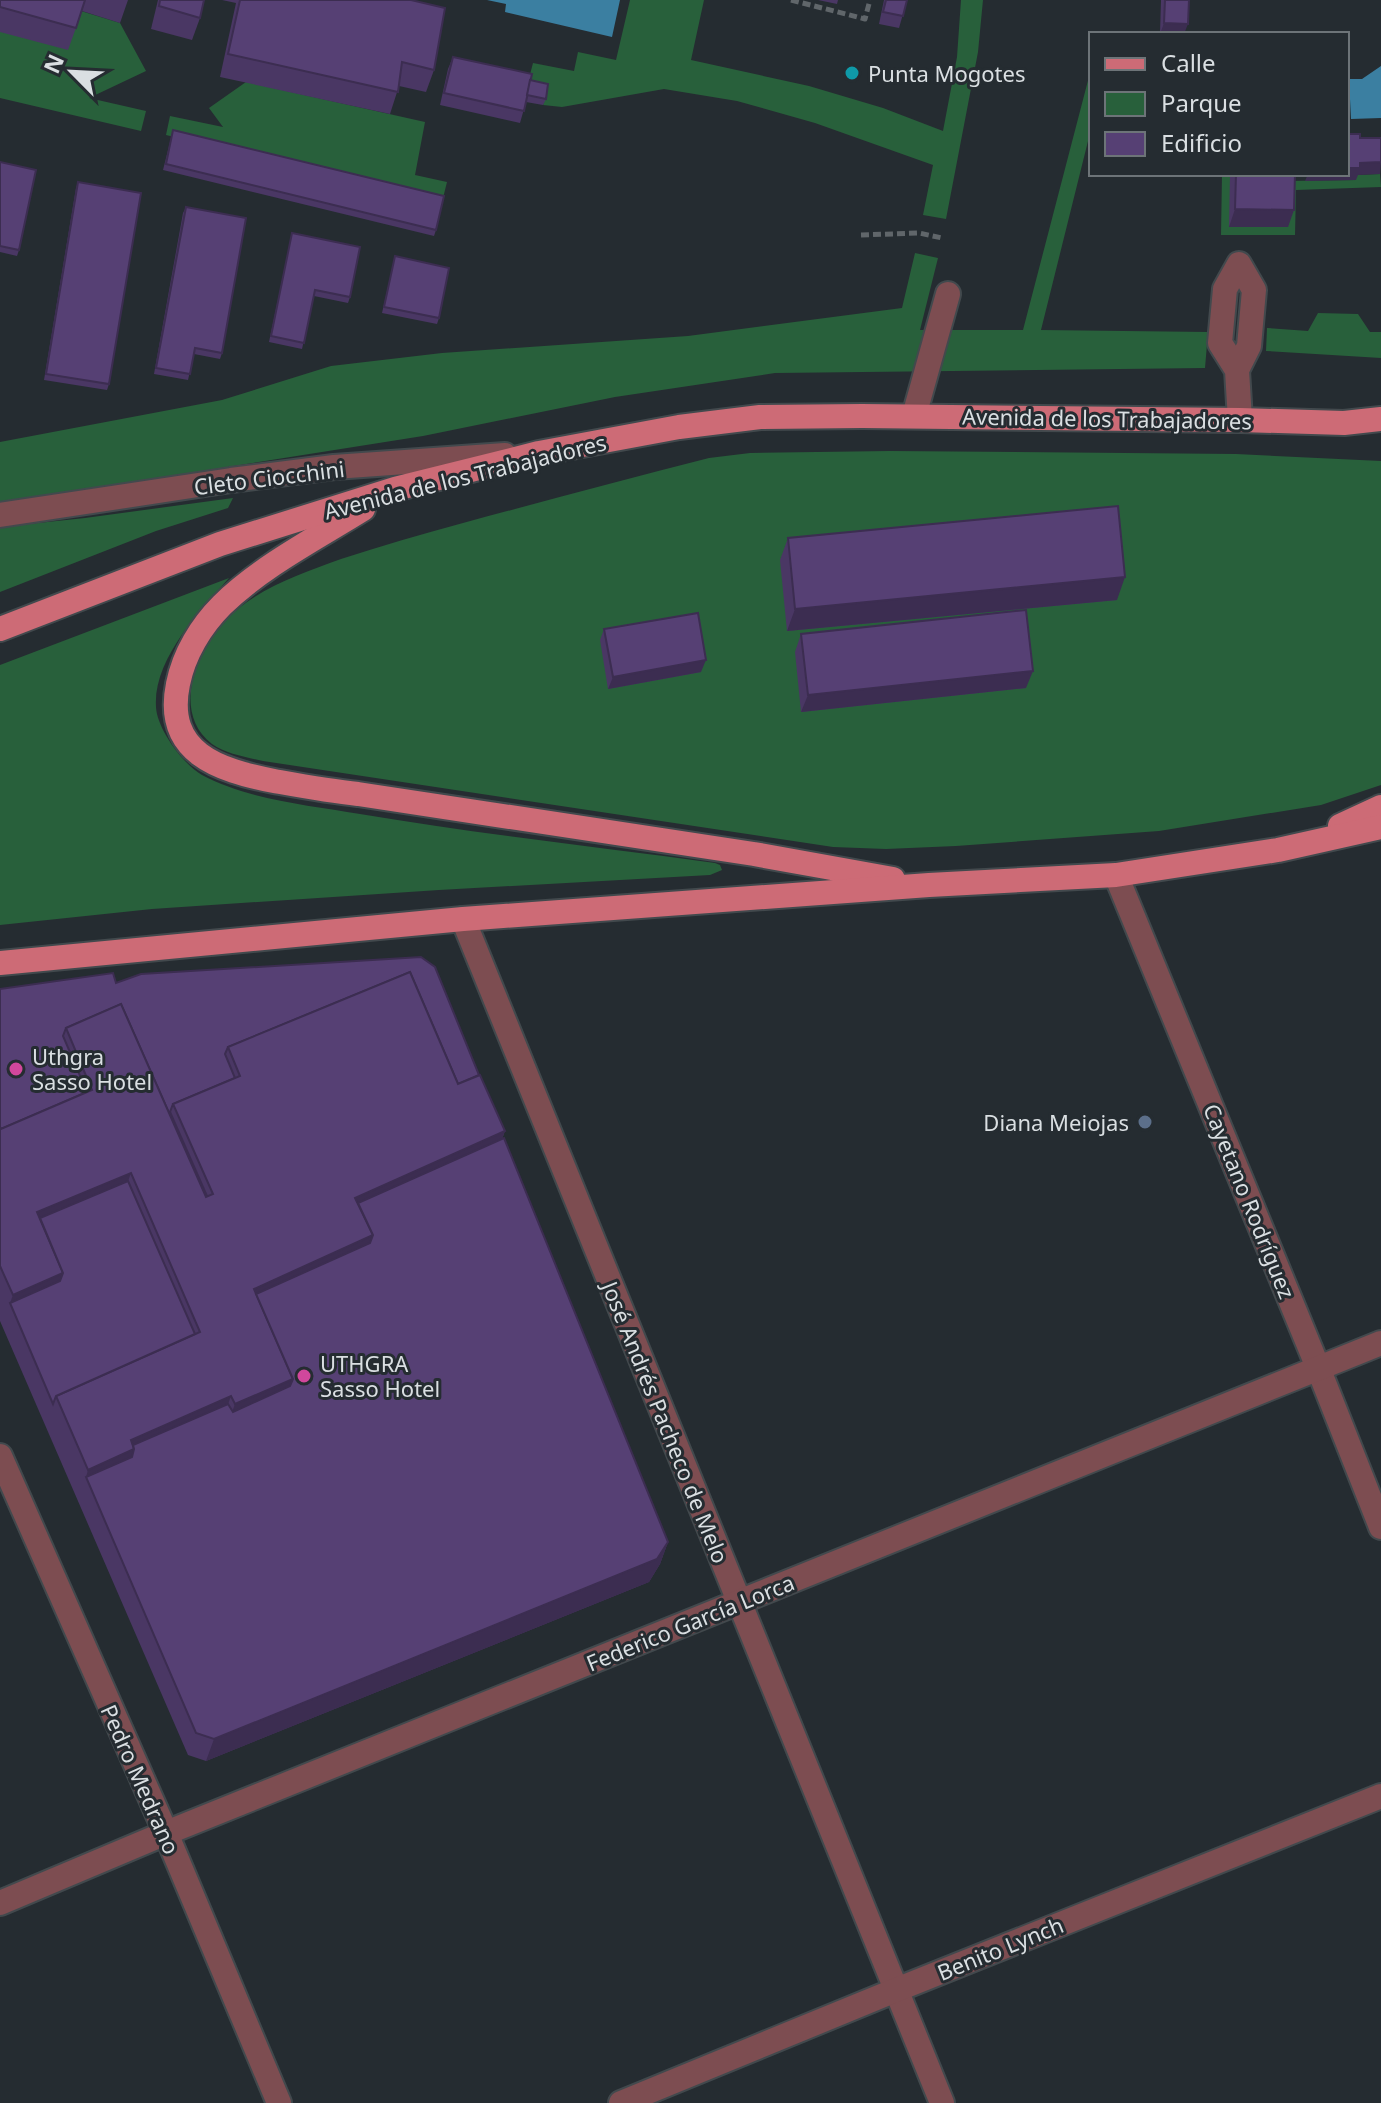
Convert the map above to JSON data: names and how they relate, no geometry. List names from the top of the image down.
{
  "streets": {
    "main road": ["Avenida de los Trabajadores"],
    "street": [
      "Cleto Ciocchini",
      "Cayetano Rodríguez",
      "José Andrés Pacheco de Melo",
      "Federico García Lorca",
      "Pedro Medrano",
      "Benito Lynch"
    ]
  },
  "crossings": [
    ["Avenida de los Trabajadores", "Cleto Ciocchini"],
    ["Cayetano Rodríguez", "Federico García Lorca"],
    ["José Andrés Pacheco de Melo", "Federico García Lorca"],
    ["José Andrés Pacheco de Melo", "Benito Lynch"],
    ["Federico García Lorca", "Pedro Medrano"]
  ],
  "places": [
    "Punta Mogotes",
    "Uthgra Sasso Hotel",
    "Diana Meiojas",
    "UTHGRA Sasso Hotel"
  ],
  "legend": ["Calle", "Parque", "Edificio"],
  "north": "top left"
}
